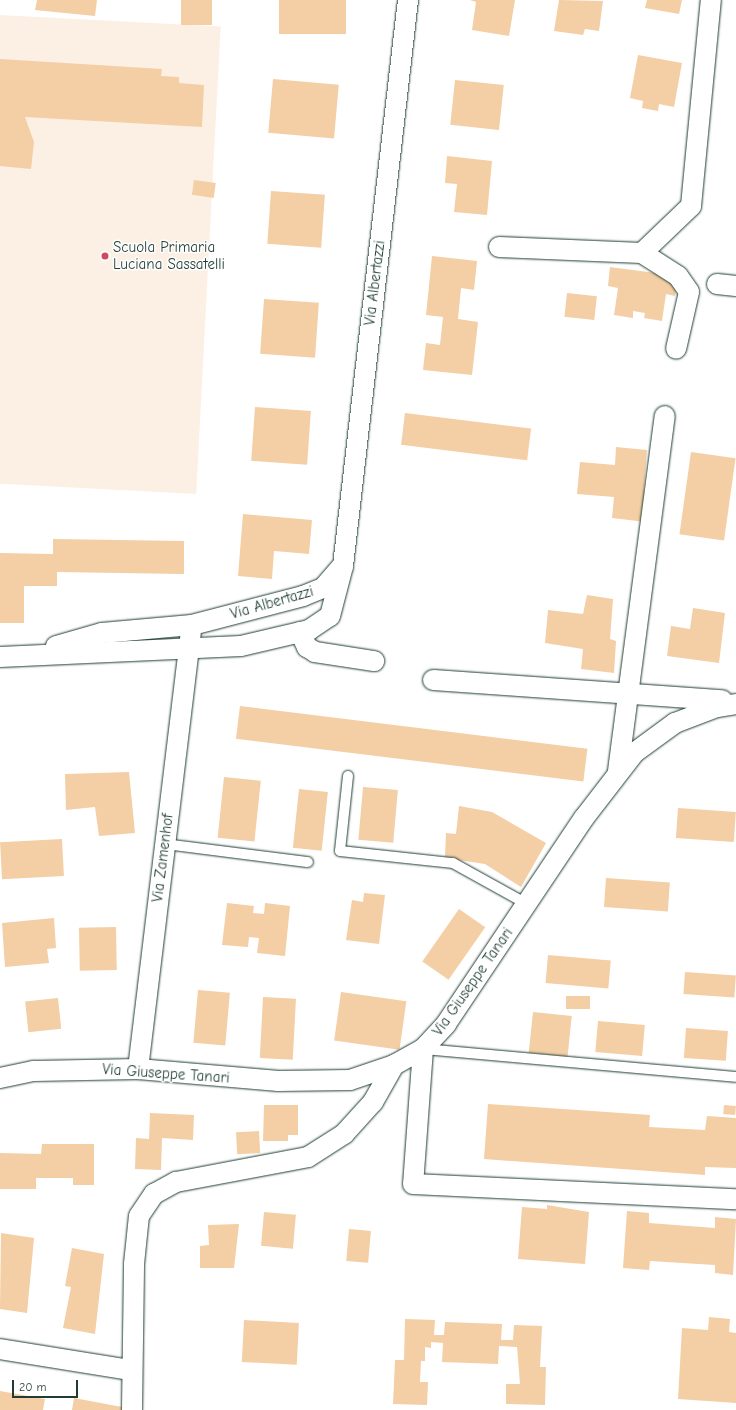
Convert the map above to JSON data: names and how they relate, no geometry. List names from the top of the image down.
{
  "streets": {
    "street": ["Via Albertazzi", "Via Zamenhof", "Via Giuseppe Tanari"]
  },
  "crossings": [
    ["Via Albertazzi", "Via Zamenhof"],
    ["Via Zamenhof", "Via Giuseppe Tanari"]
  ],
  "places": ["Scuola Primaria Luciana Sassatelli"],
  "scale_bar": "20 m"
}
